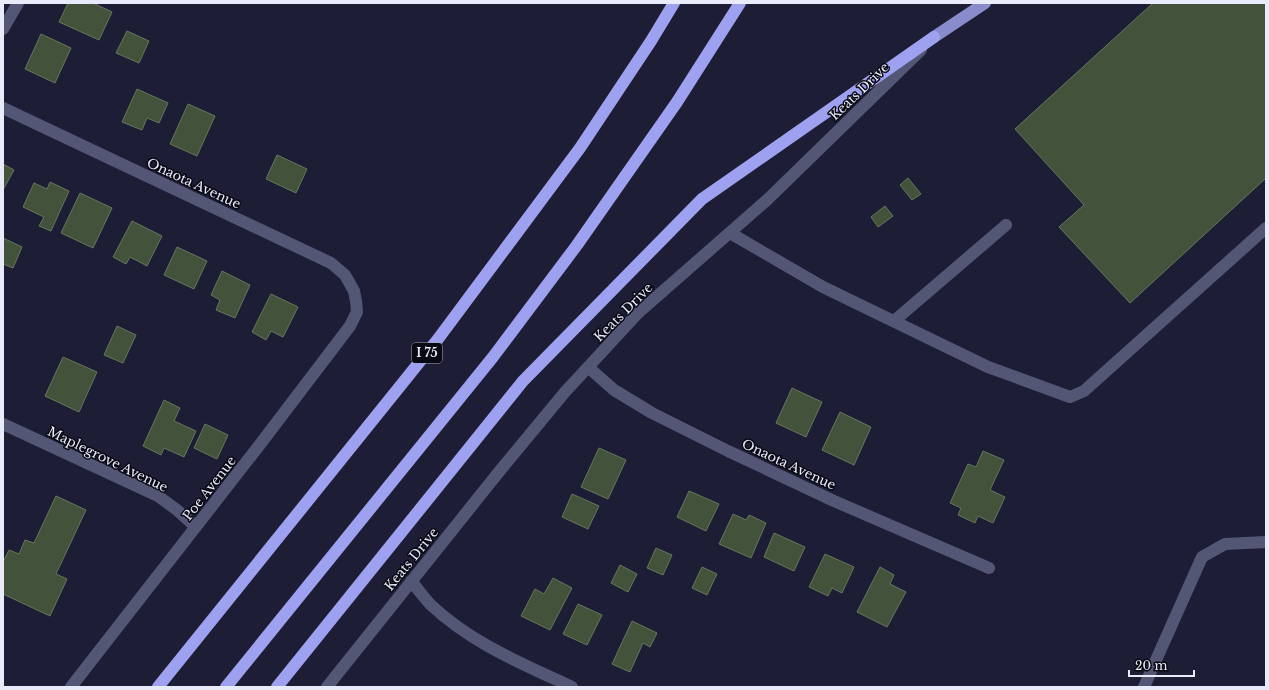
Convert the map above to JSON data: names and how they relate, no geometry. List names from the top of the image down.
{
  "streets": {
    "highway": ["I 75"],
    "main road": ["Keats Drive"],
    "street": ["Onaota Avenue", "Maplegrove Avenue", "Poe Avenue"]
  },
  "crossings": [
    ["Keats Drive", "Onaota Avenue"],
    ["Onaota Avenue", "Poe Avenue"],
    ["Maplegrove Avenue", "Poe Avenue"]
  ],
  "scale_bar": "20 m"
}
